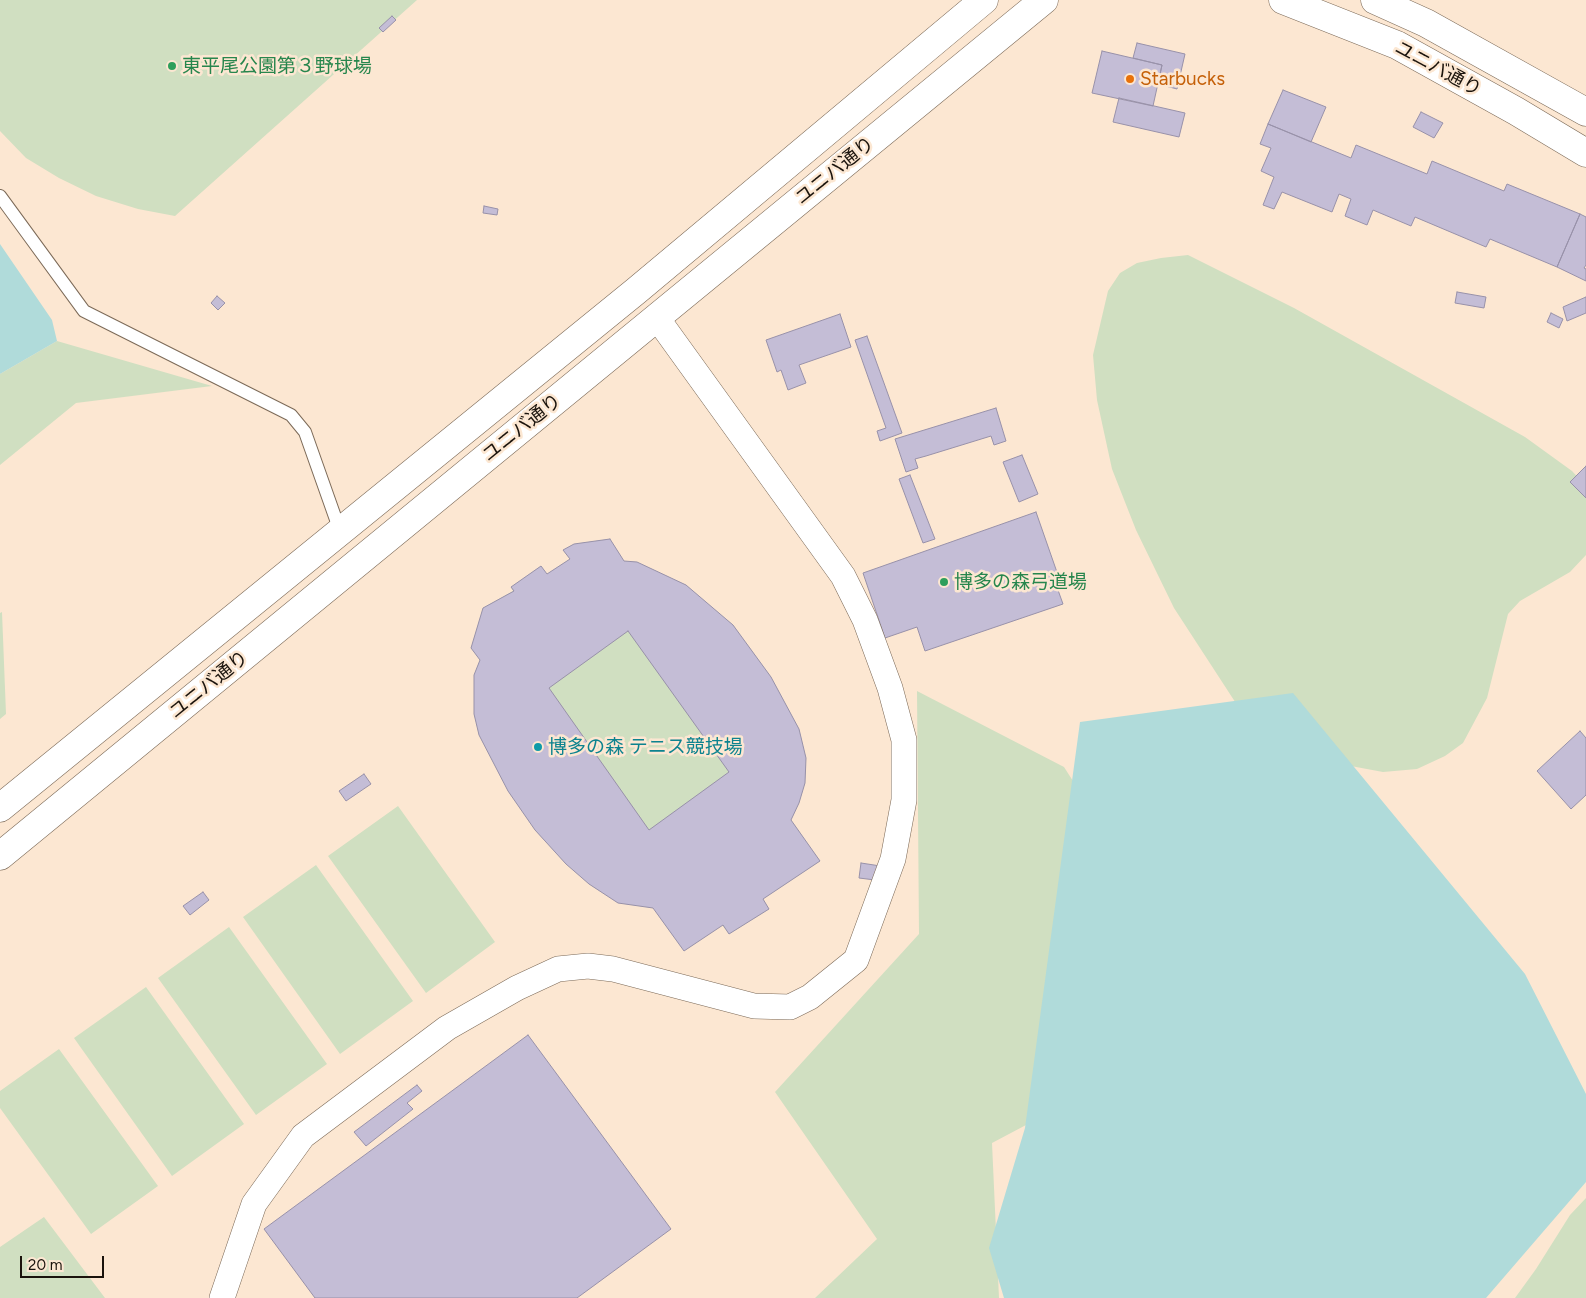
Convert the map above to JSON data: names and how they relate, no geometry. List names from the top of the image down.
{
  "streets": {
    "street": ["ユニバ通り"]
  },
  "places": [
    "東平尾公園第３野球場",
    "Starbucks",
    "博多の森弓道場",
    "博多の森 テニス競技場"
  ],
  "scale_bar": "20 m"
}
